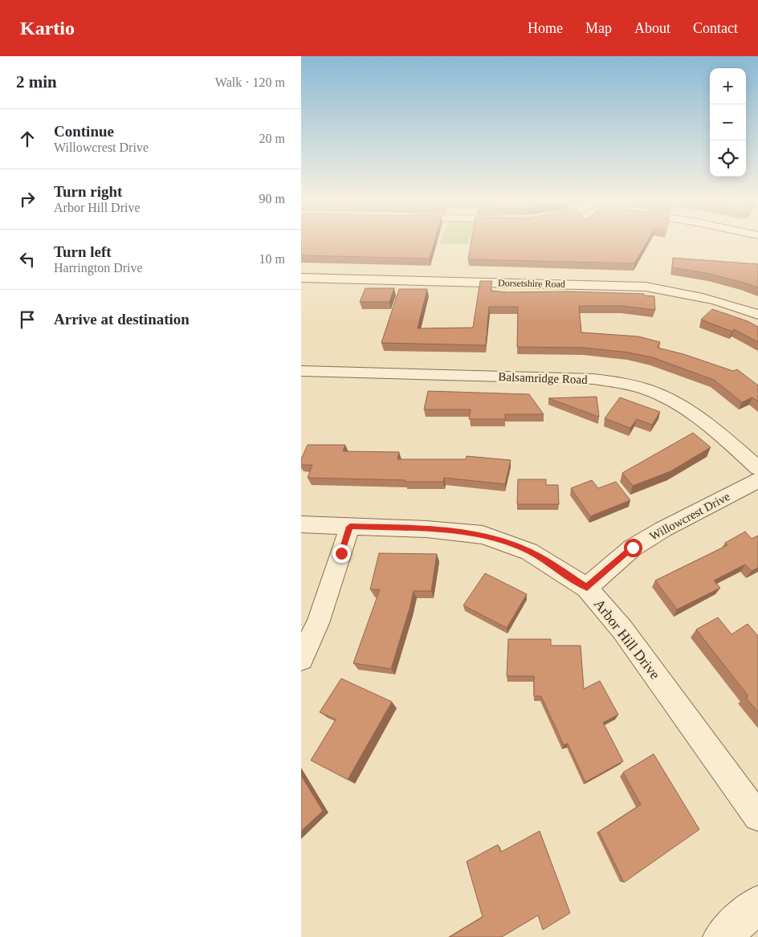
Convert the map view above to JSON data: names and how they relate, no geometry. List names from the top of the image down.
{
  "streets": {
    "street": [
      "Dorsetshire Road",
      "Balsamridge Road",
      "Willowcrest Drive",
      "Arbor Hill Drive"
    ]
  },
  "crossings": [
    ["Willowcrest Drive", "Arbor Hill Drive"]
  ],
  "page": {
    "header": "Kartio",
    "nav": [
      "Home",
      "Map",
      "About",
      "Contact"
    ],
    "heading": ["2 min", "Walk · 120 m"],
    "map_buttons": ["+", "−"],
    "list": [
      ["Continue", "Willowcrest Drive", "20 m"],
      ["Turn right", "Arbor Hill Drive", "90 m"],
      ["Turn left", "Harrington Drive", "10 m"],
      "Arrive at destination"
    ]
  }
}
